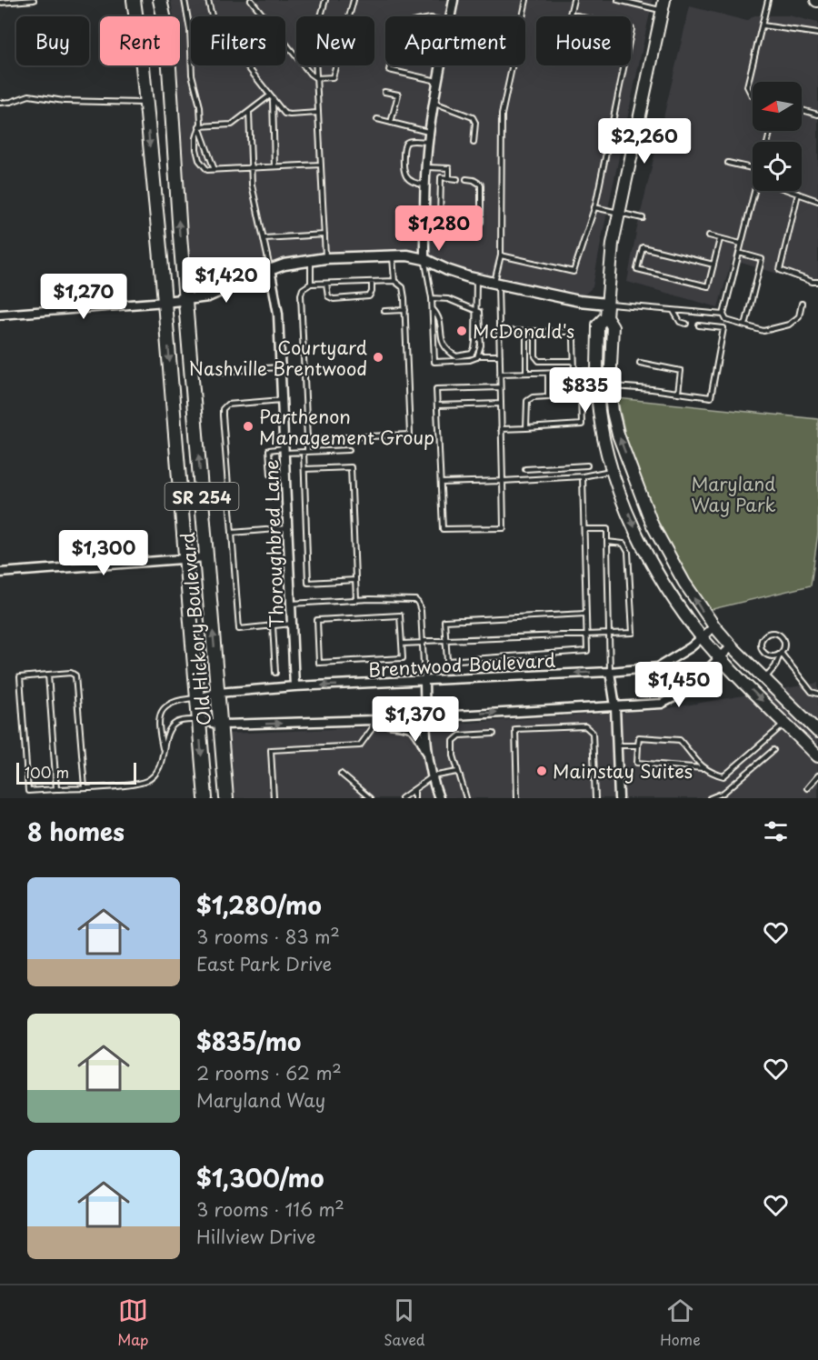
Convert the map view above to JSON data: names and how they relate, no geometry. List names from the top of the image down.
{
  "streets": {
    "main road": ["SR 254", "Old Hickory Boulevard"],
    "street": ["Thoroughbred Lane", "Brentwood Boulevard"]
  },
  "crossings": [
    ["Thoroughbred Lane", "Brentwood Boulevard"],
    ["Old Hickory Boulevard", "Brentwood Boulevard"]
  ],
  "parks": ["Maryland Way Park"],
  "places": [
    "McDonald's",
    "Courtyard Nashville Brentwood",
    "Parthenon Management Group",
    "Mainstay Suites"
  ],
  "scale_bar": "100 m",
  "north": "left",
  "page": {
    "chip": [
      "Buy",
      "Rent",
      "Filters",
      "New",
      "Apartment",
      "House"
    ],
    "price": [
      "$2,260",
      "$1,280",
      "$1,420",
      "$1,270",
      "$835",
      "$1,300",
      "$1,450",
      "$1,370"
    ],
    "scale": "100 m",
    "heading": "8 homes",
    "list": [
      {
        "name": "$1,280/mo",
        "note": "3 rooms · 83 m² · East Park Drive"
      },
      {
        "name": "$835/mo",
        "note": "2 rooms · 62 m² · Maryland Way"
      },
      {
        "name": "$1,300/mo",
        "note": "3 rooms · 116 m² · Hillview Drive"
      }
    ],
    "tabs": ["Map", "Saved", "Home"]
  }
}
